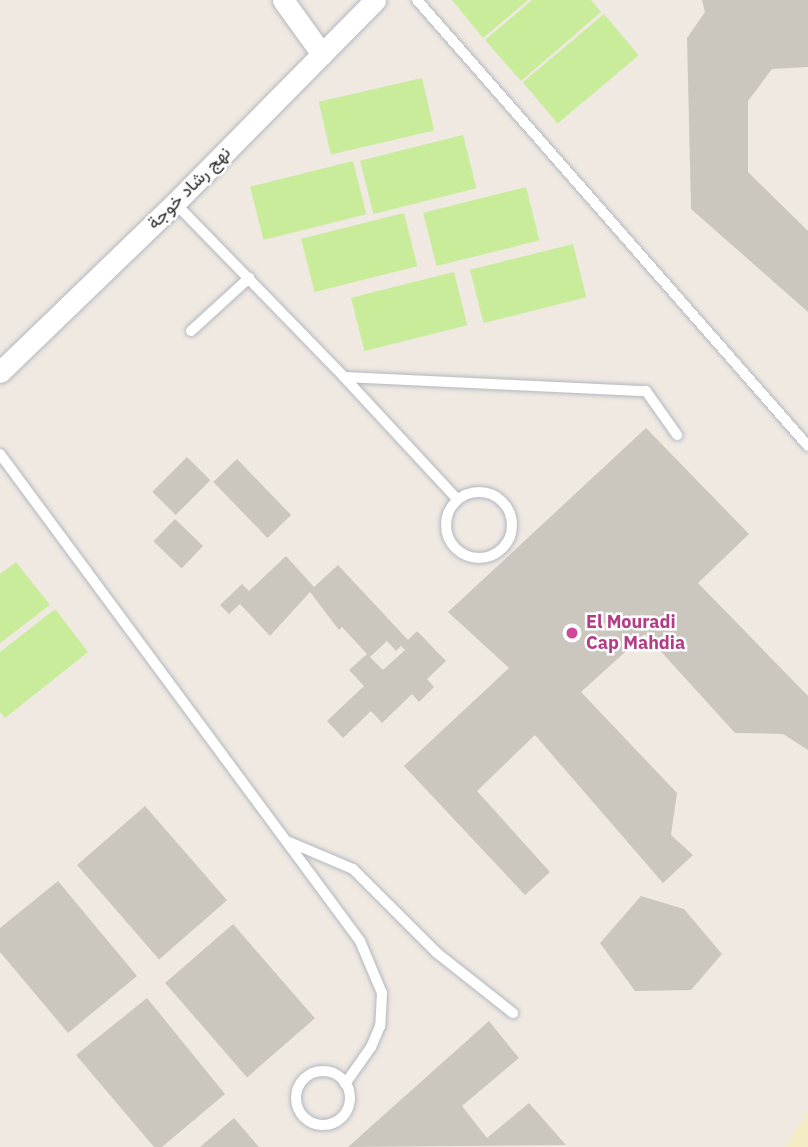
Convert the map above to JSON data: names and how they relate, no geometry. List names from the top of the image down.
{
  "streets": {
    "street": ["نهج رشاد خوجة"]
  },
  "places": ["El Mouradi Cap Mahdia"]
}
